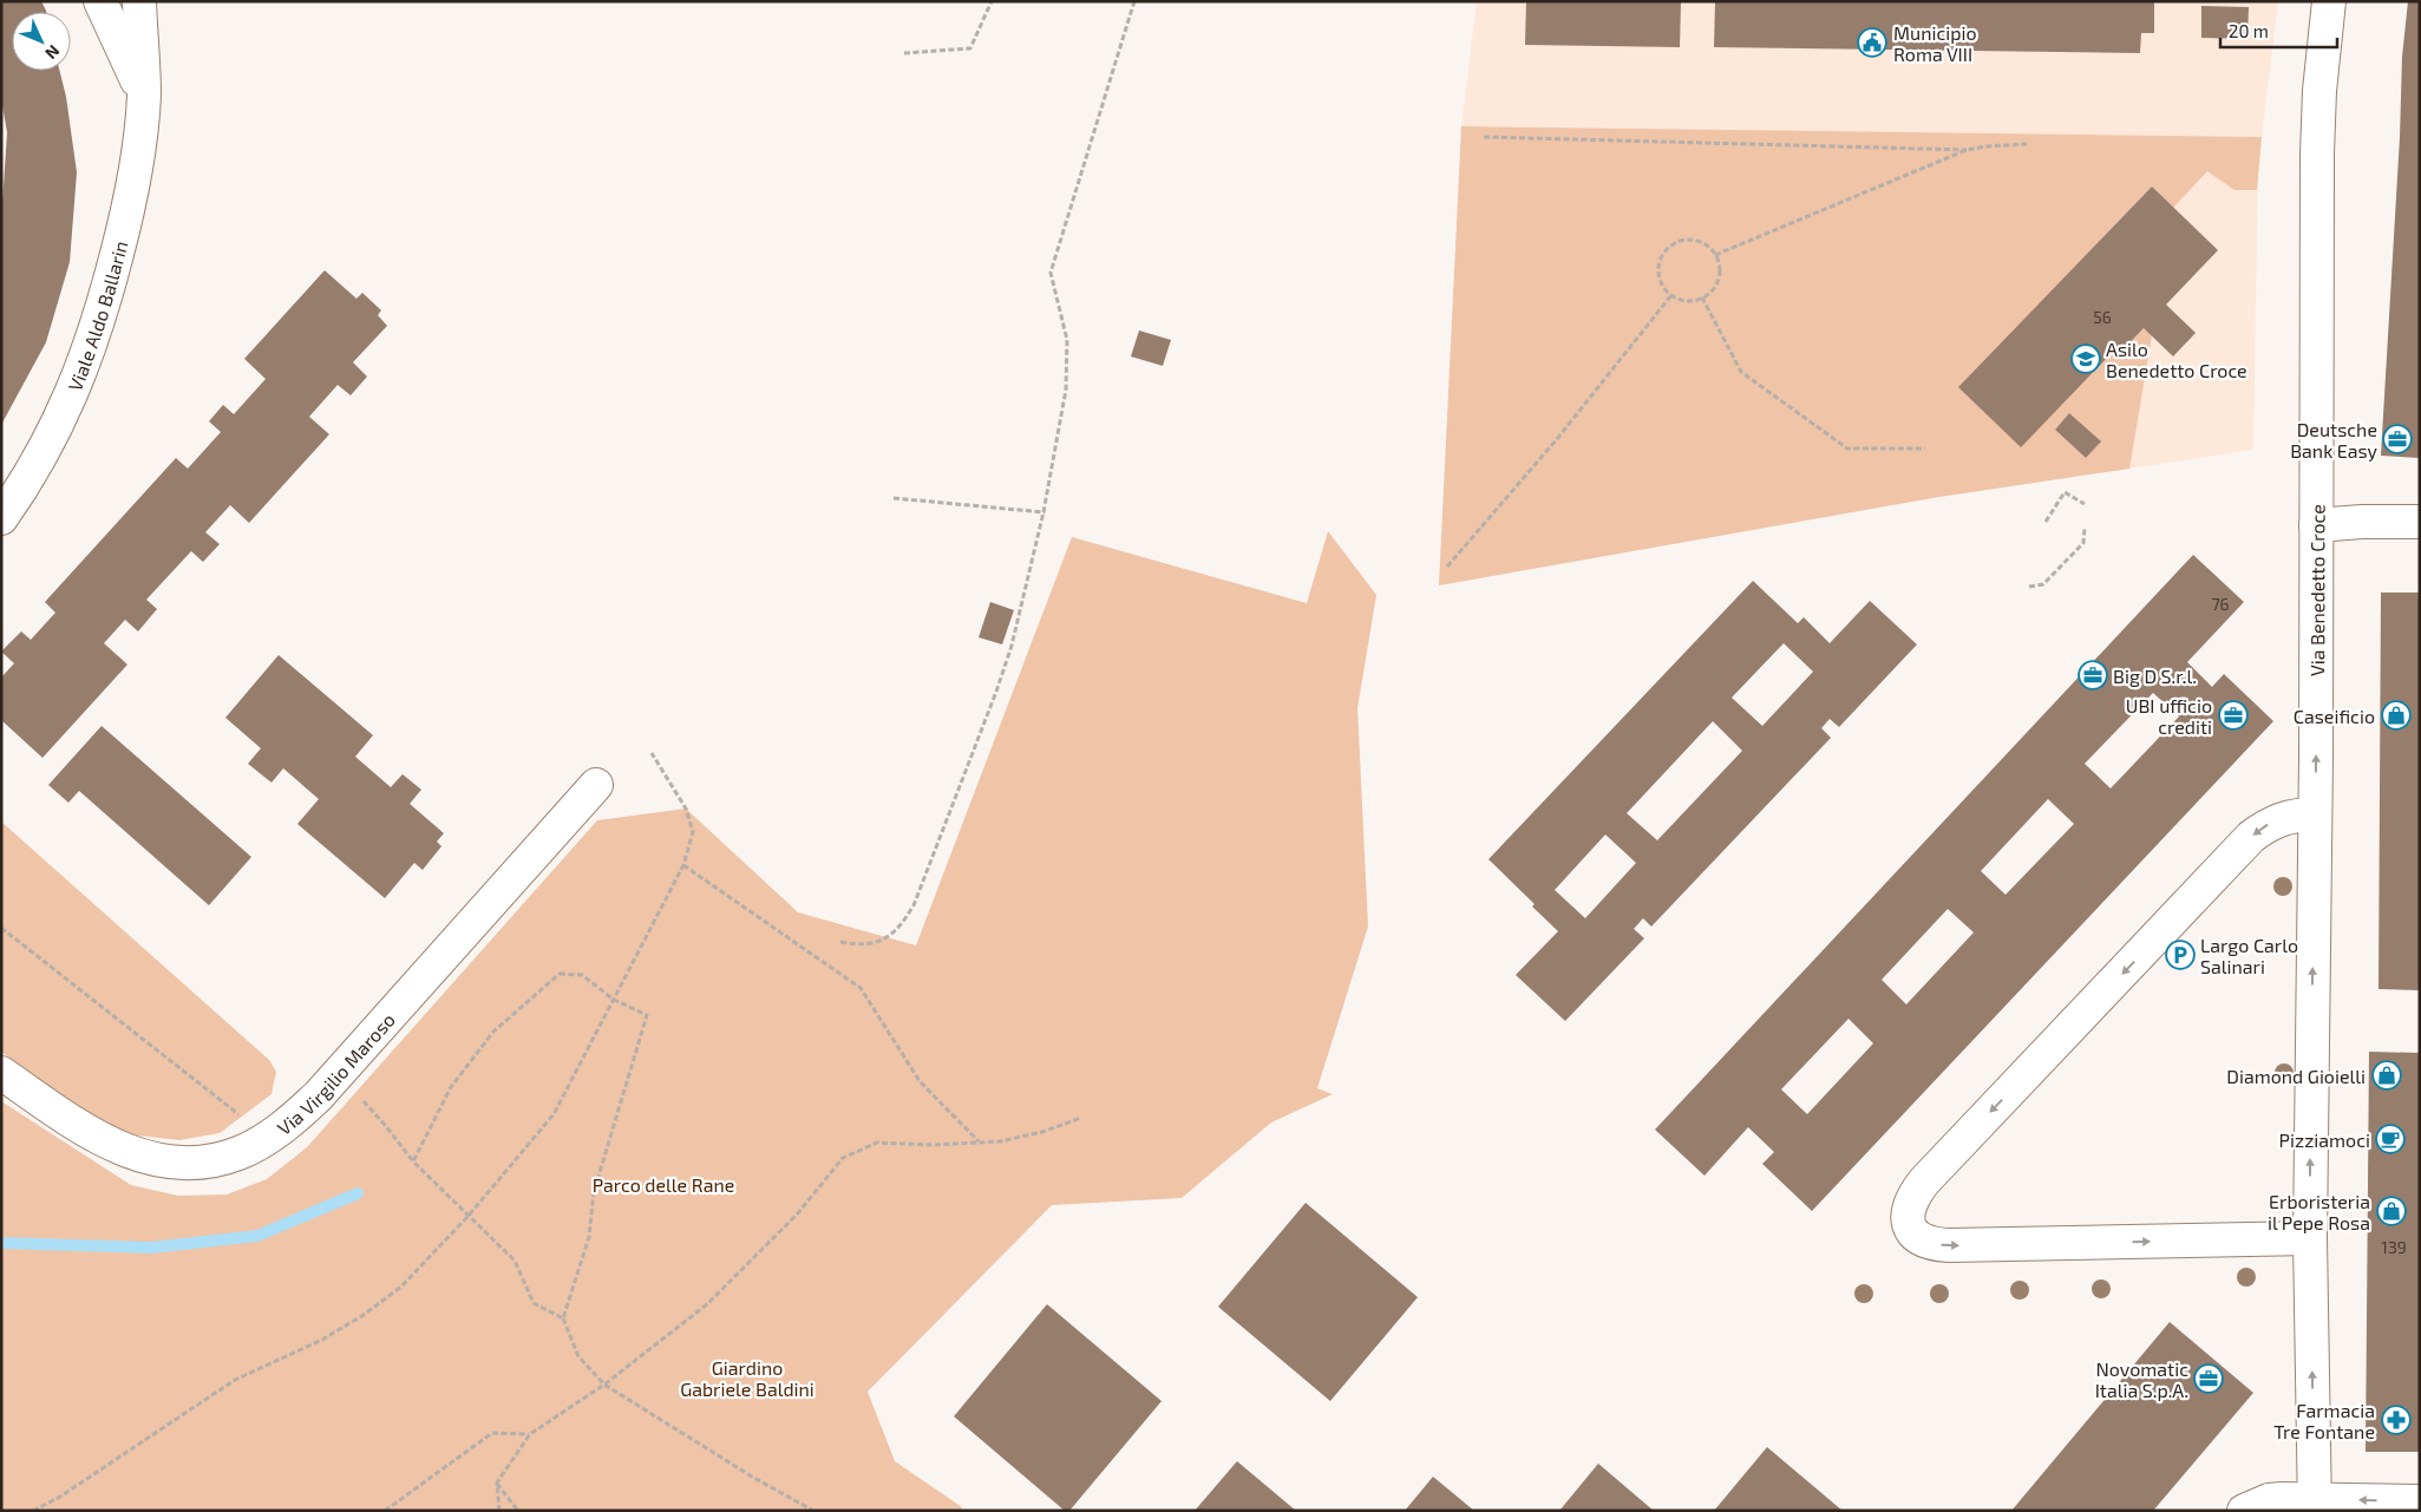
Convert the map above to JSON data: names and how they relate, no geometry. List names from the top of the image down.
{
  "streets": {
    "street": ["Viale Aldo Ballarin", "Via Benedetto Croce", "Via Virgilio Maroso"]
  },
  "one_way": ["Via Benedetto Croce"],
  "parks": ["Parco delle Rane", "Giardino Gabriele Baldini"],
  "places": {
    "public building": ["Municipio Roma VIII"],
    "school or university": ["Asilo Benedetto Croce"],
    "office": [
      "Deutsche Bank Easy",
      "Big D S.r.l.",
      "UBI ufficio crediti",
      "Novomatic Italia S.p.A."
    ],
    "shop": ["Caseificio", "Diamond Gioielli", "Erboristeria il Pepe Rosa"],
    "parking": ["Largo Carlo Salinari"],
    "cafe": ["Pizziamoci"],
    "pharmacy": ["Farmacia Tre Fontane"]
  },
  "house_numbers": ["56", "76", "139"],
  "scale_bar": "20 m",
  "north": "bottom right"
}
